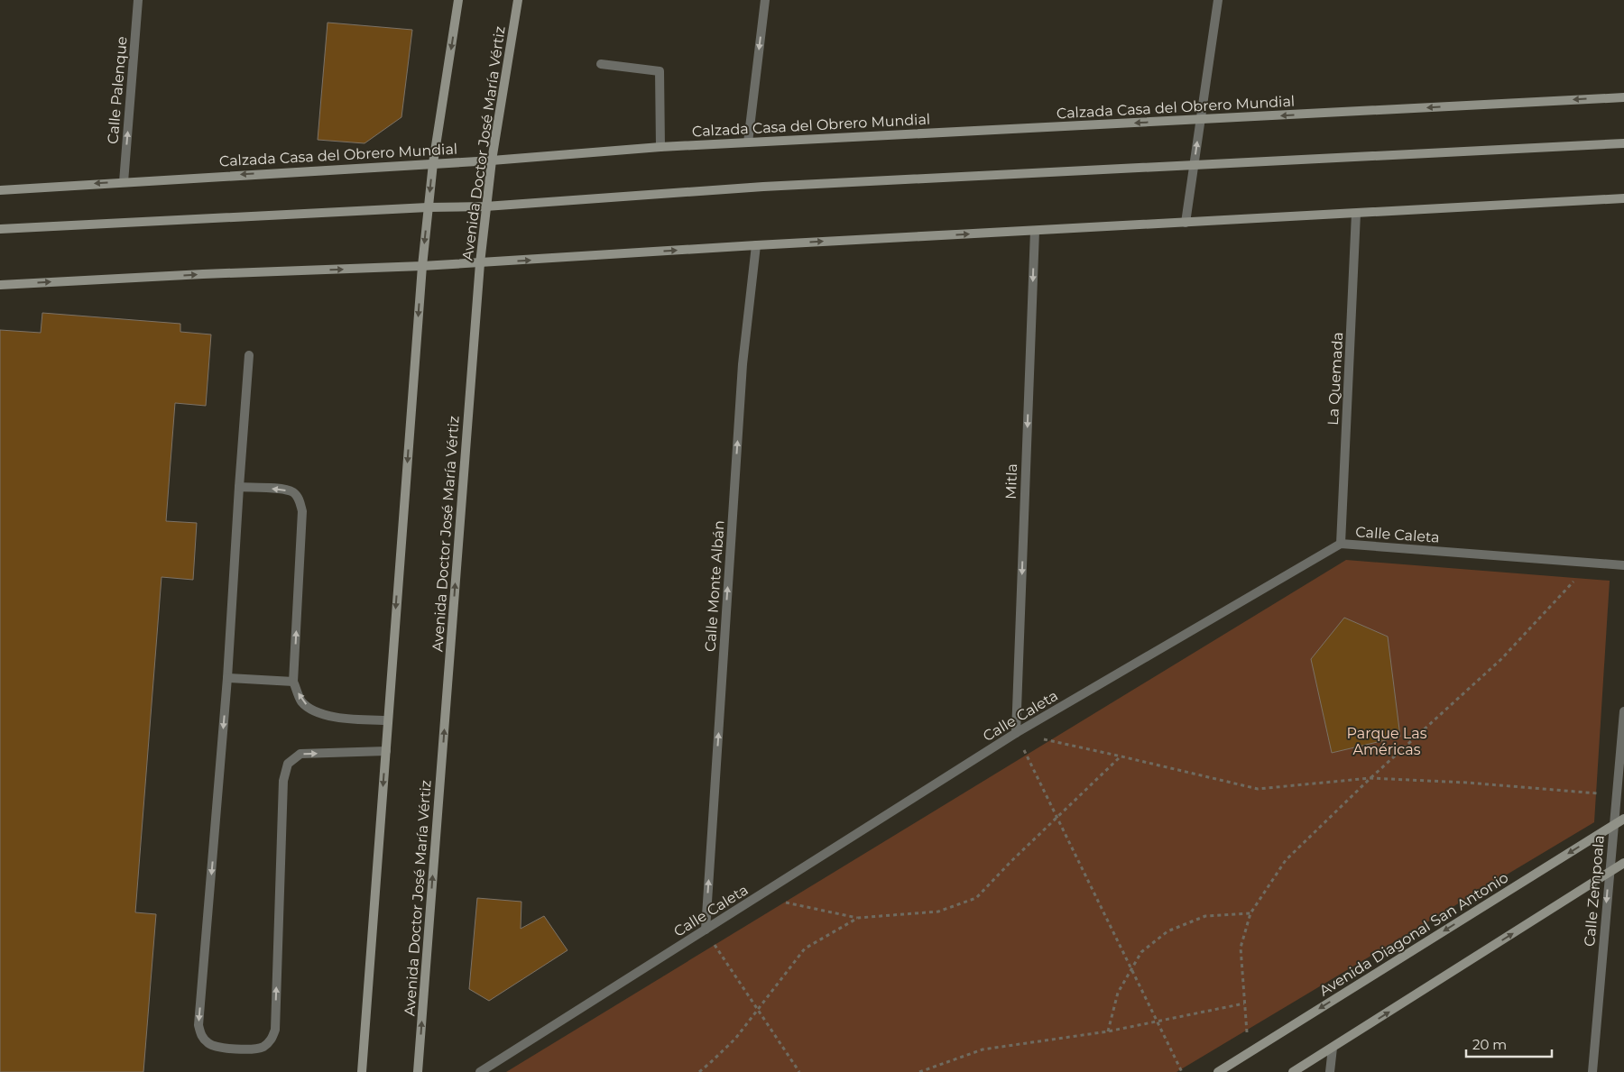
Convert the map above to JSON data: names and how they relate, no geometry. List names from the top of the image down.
{
  "streets": {
    "street": [
      "Calle Palenque",
      "Calzada Casa del Obrero Mundial",
      "Avenida Doctor José María Vértiz",
      "La Quemada",
      "Mitla",
      "Calle Caleta",
      "Calle Monte Albán",
      "Calle Zempoala",
      "Avenida Diagonal San Antonio"
    ]
  },
  "crossings": [
    ["Calle Palenque", "Calzada Casa del Obrero Mundial"],
    ["Calzada Casa del Obrero Mundial", "Avenida Doctor José María Vértiz"],
    ["La Quemada", "Calle Caleta"],
    ["Mitla", "Calle Caleta"],
    ["Calle Caleta", "Calle Monte Albán"],
    ["Calle Zempoala", "Avenida Diagonal San Antonio"]
  ],
  "one_way": [
    "Calle Palenque",
    "Mitla",
    "Calle Monte Albán",
    "Calle Zempoala"
  ],
  "parks": ["Parque Las Américas"],
  "scale_bar": "20 m"
}
